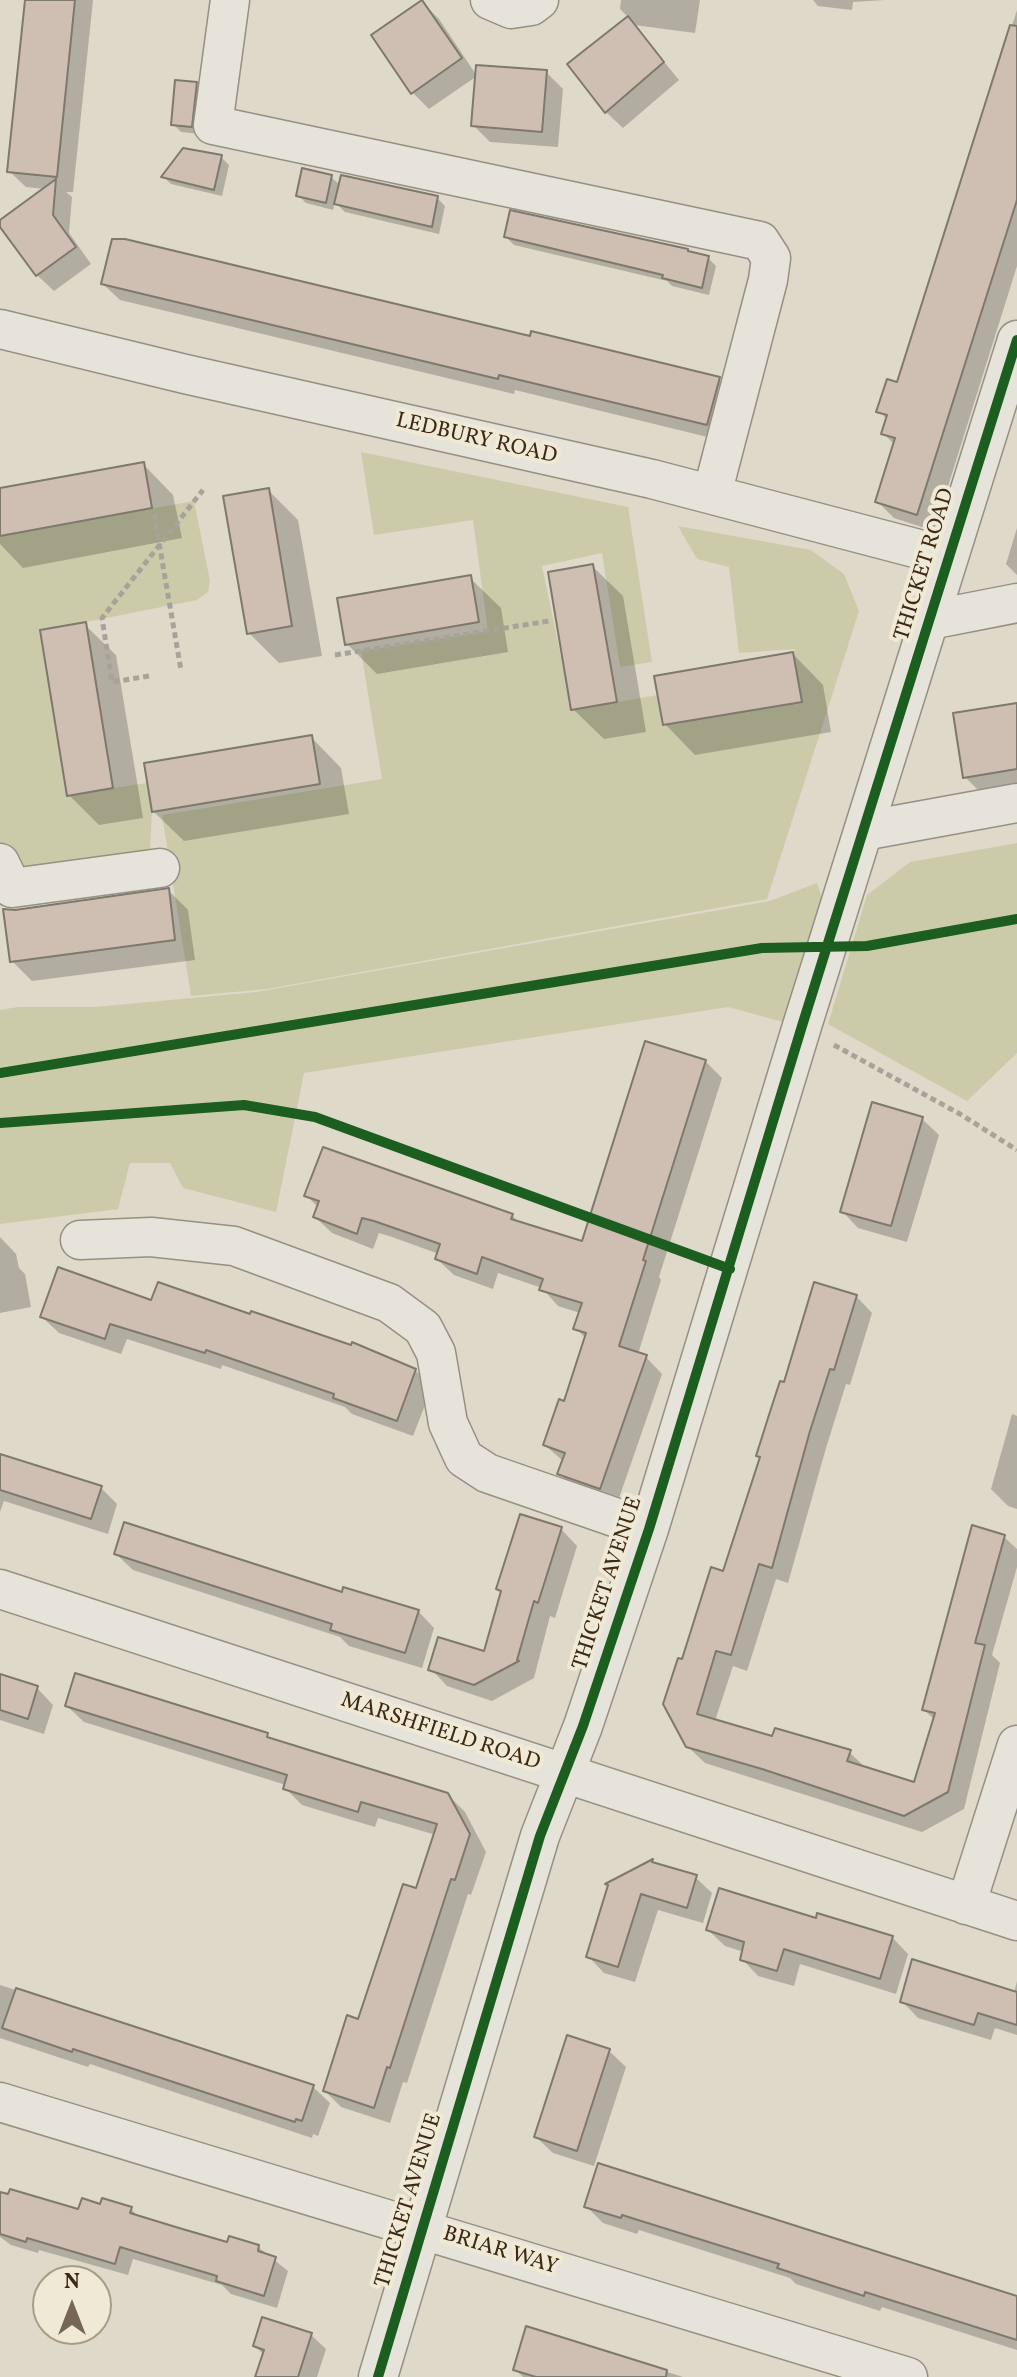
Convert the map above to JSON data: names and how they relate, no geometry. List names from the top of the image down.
{
  "streets": {
    "street": [
      "LEDBURY ROAD",
      "THICKET ROAD",
      "THICKET AVENUE",
      "MARSHFIELD ROAD",
      "BRIAR WAY"
    ]
  },
  "crossings": [
    ["LEDBURY ROAD", "THICKET ROAD"],
    ["THICKET ROAD", "THICKET AVENUE"],
    ["THICKET AVENUE", "MARSHFIELD ROAD"],
    ["THICKET AVENUE", "BRIAR WAY"]
  ],
  "north": "top"
}
